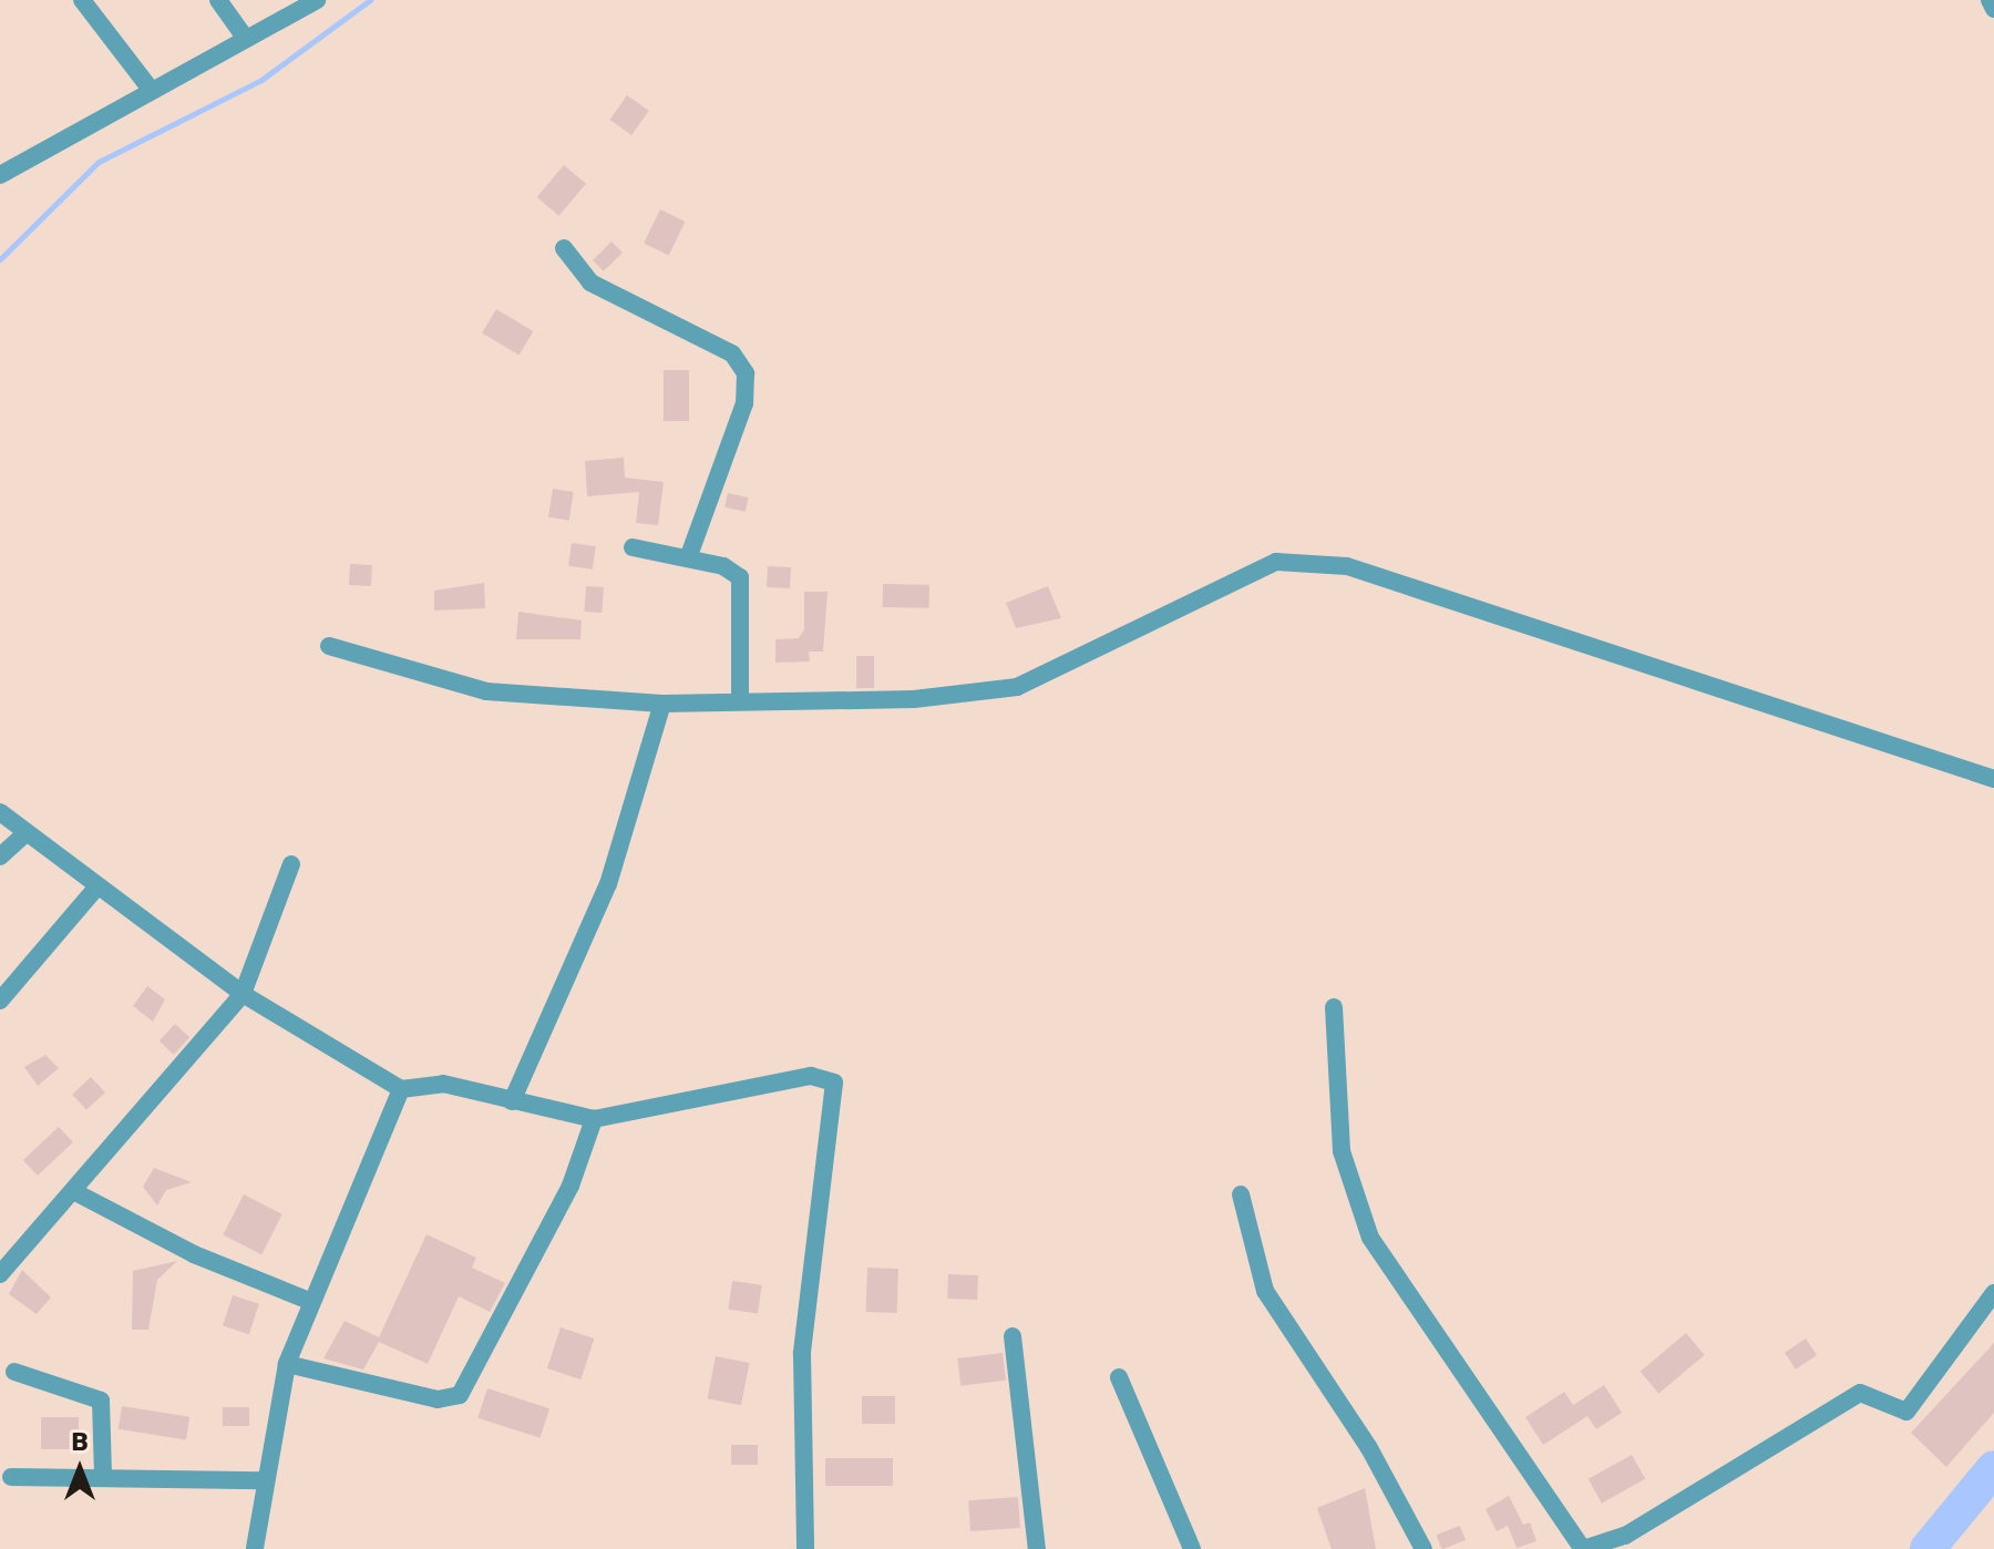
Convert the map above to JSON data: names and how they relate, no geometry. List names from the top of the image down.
{
  "north": "top"
}
